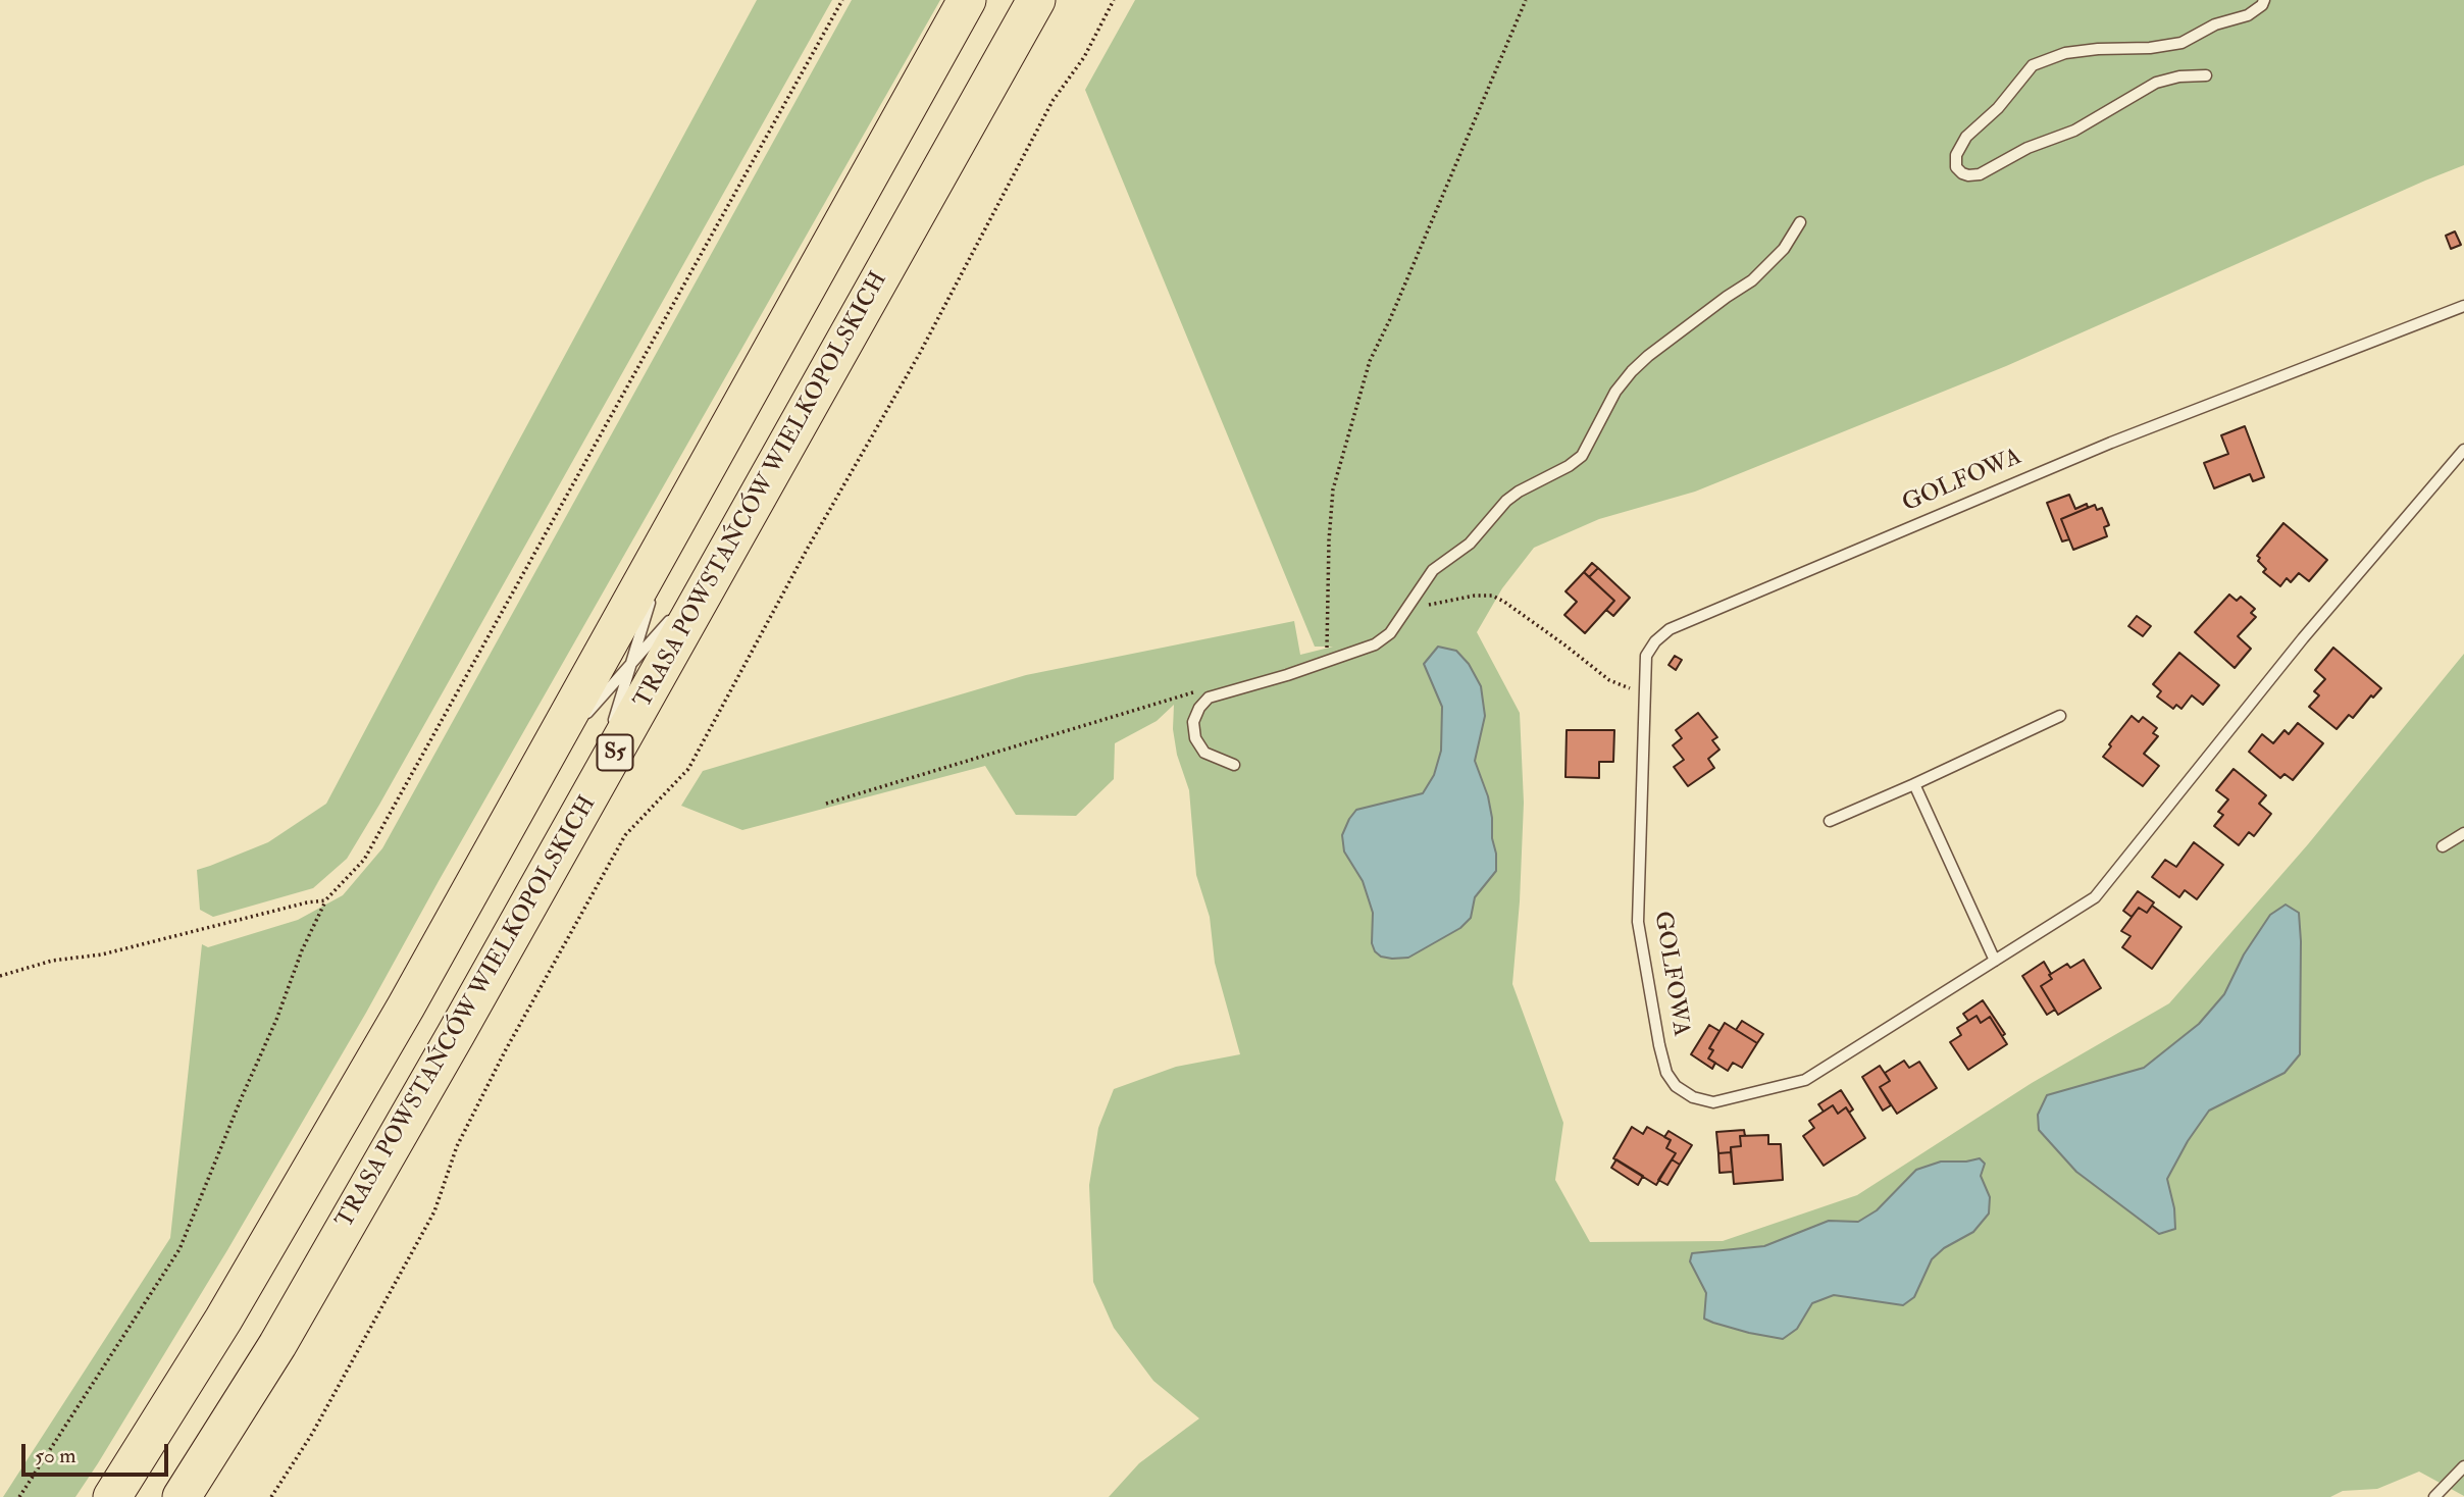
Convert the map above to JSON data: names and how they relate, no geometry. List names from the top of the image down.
{
  "streets": {
    "highway": ["TRASA POWSTAŃCÓW WIELKOPOLSKICH", "S5"],
    "lane": ["GOLFOWA"]
  },
  "scale_bar": "50 m"
}
